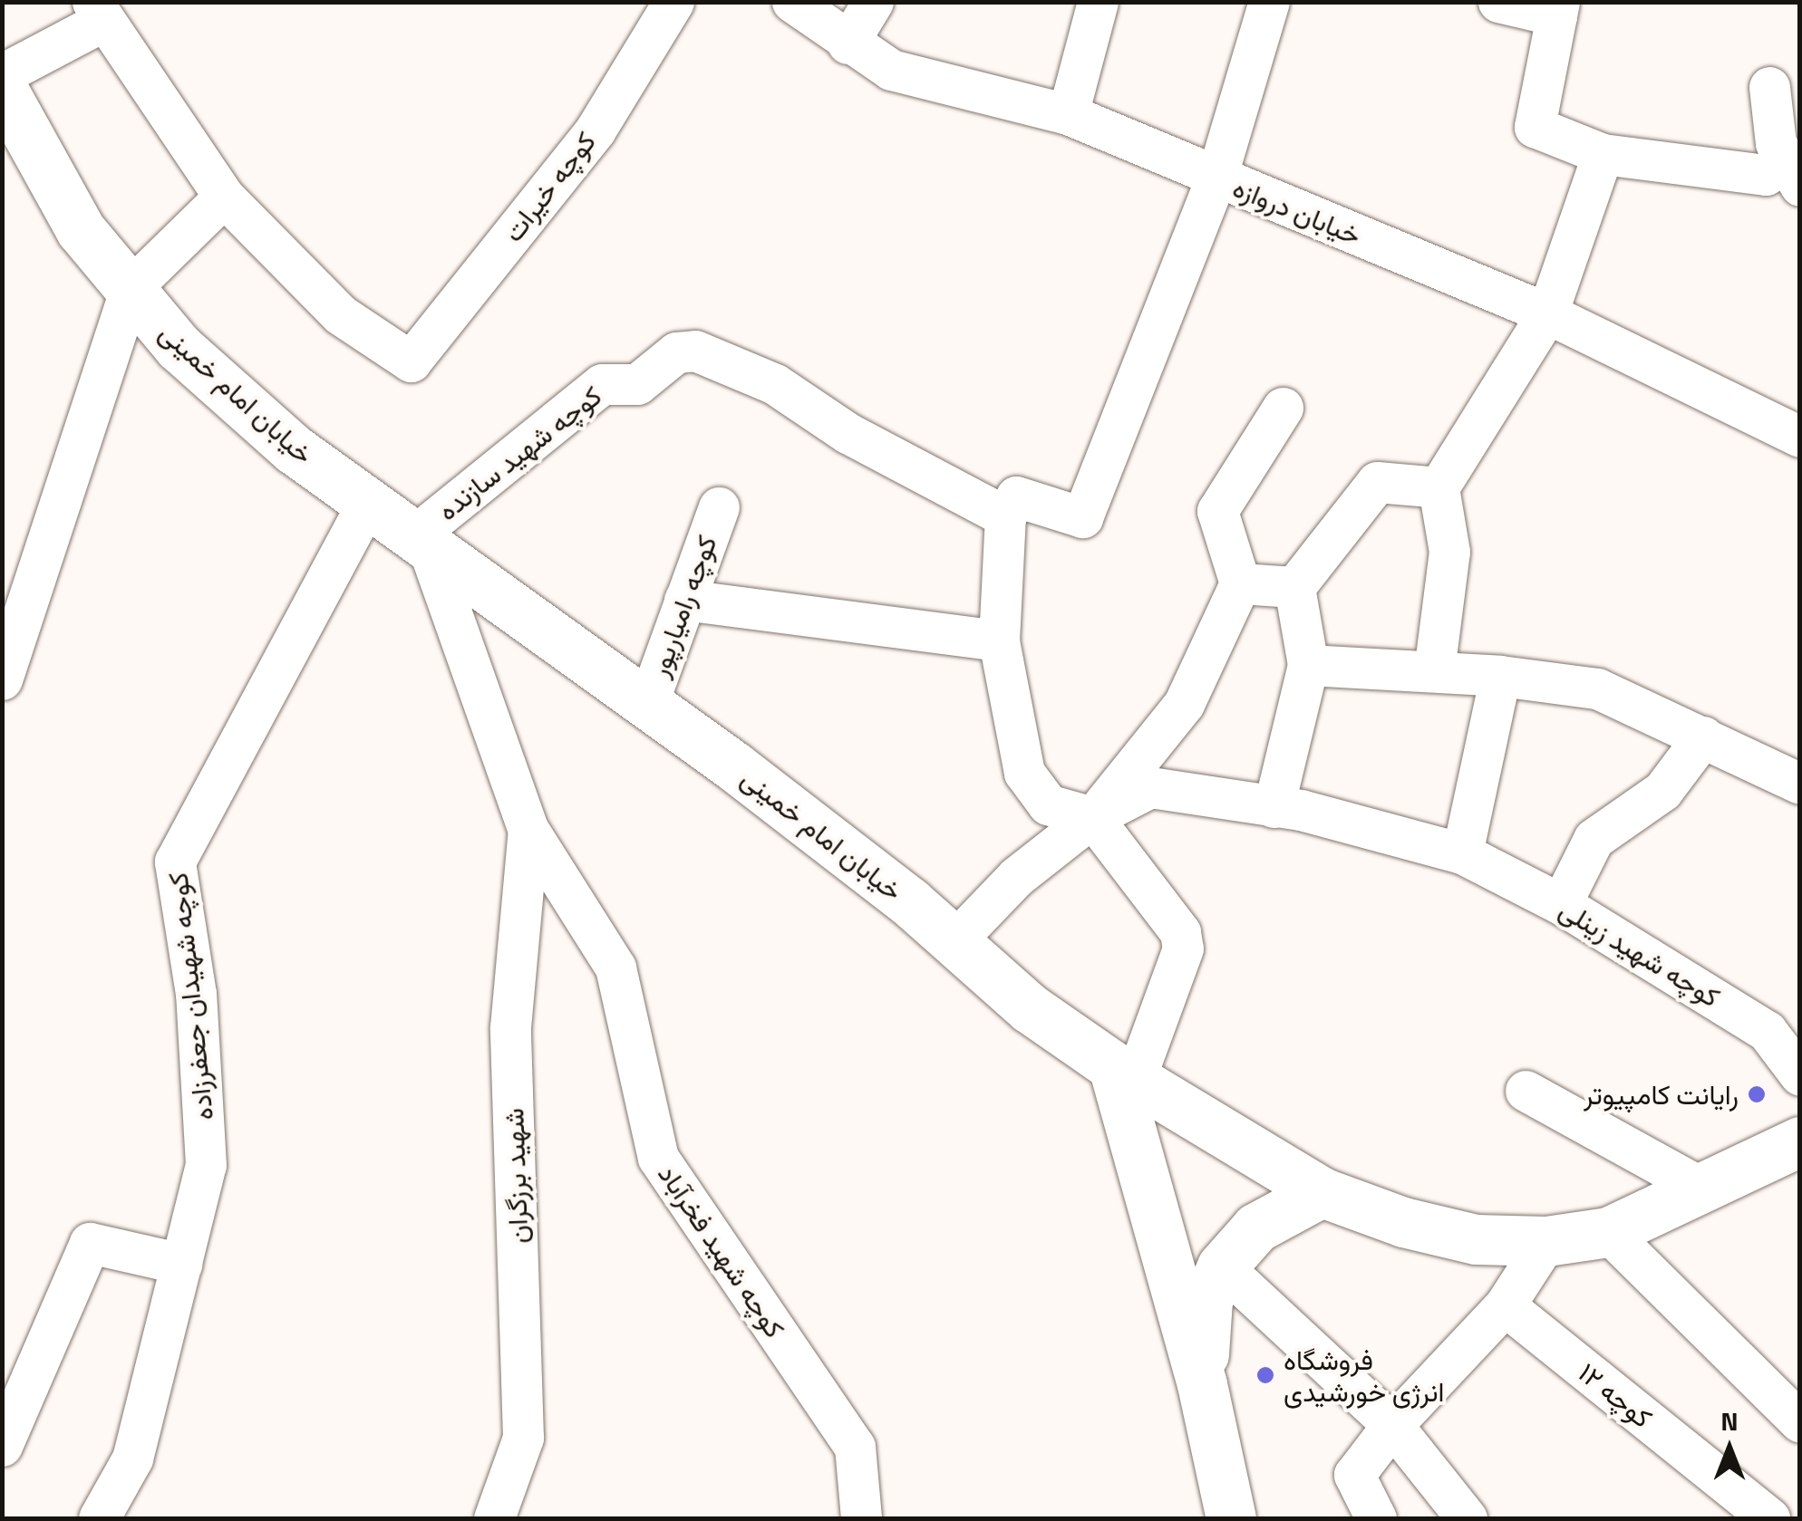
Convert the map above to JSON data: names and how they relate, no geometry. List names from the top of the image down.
{
  "streets": {
    "street": [
      "کوچه خیرات",
      "خیابان دروازه",
      "خیابان امام خمینی",
      "کوچه شهید سازنده",
      "کوچه رامیارپور",
      "کوچه شهید زینلی",
      "کوچه شهیدان جعفرزاده",
      "شهید برزگران",
      "کوچه شهید فخرآباد",
      "کوچه ۱۲"
    ]
  },
  "crossings": [
    ["خیابان امام خمینی", "کوچه شهید سازنده"],
    ["خیابان امام خمینی", "کوچه رامیارپور"],
    ["خیابان امام خمینی", "کوچه شهیدان جعفرزاده"],
    ["شهید برزگران", "کوچه شهید فخرآباد"]
  ],
  "places": ["رایانت کامپیوتر", "فروشگاه انرژی خورشیدی"],
  "north": "top"
}
